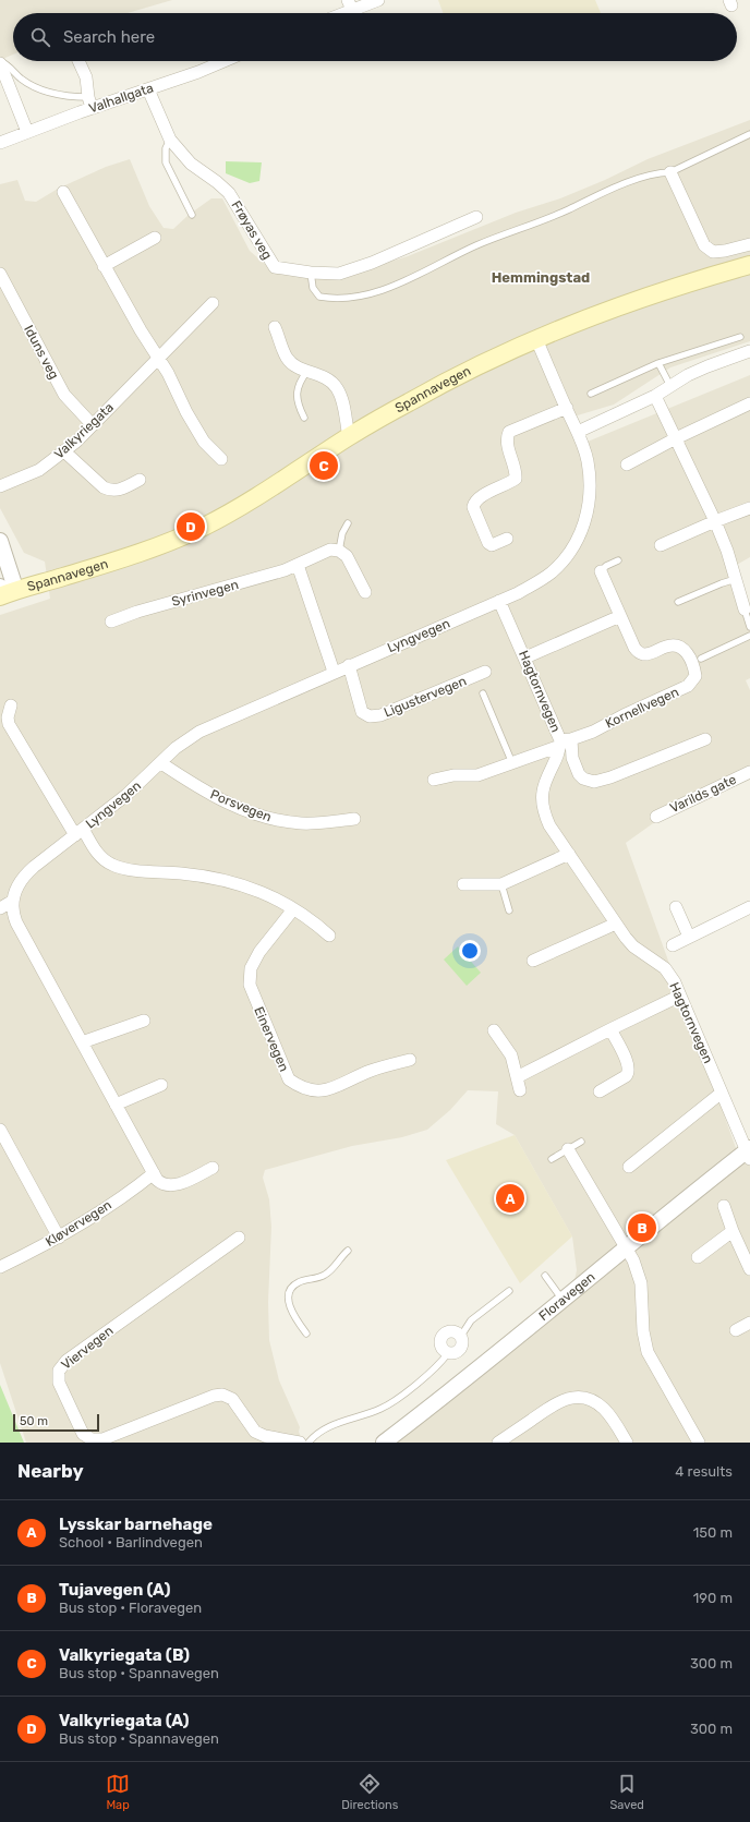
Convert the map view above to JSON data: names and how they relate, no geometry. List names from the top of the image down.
{
  "streets": {
    "main road": ["Spannavegen"],
    "street": [
      "Valhallgata",
      "Frøyas veg",
      "Iduns veg",
      "Valkyriegata",
      "Syrinvegen",
      "Lyngvegen",
      "Hagtornvegen",
      "Ligustervegen",
      "Kornellvegen",
      "Varilds gate",
      "Porsvegen",
      "Einervegen",
      "Kløvervegen",
      "Floravegen",
      "Viervegen"
    ]
  },
  "crossings": [
    ["Valhallgata", "Frøyas veg"],
    ["Iduns veg", "Valkyriegata"],
    ["Spannavegen", "Lyngvegen"],
    ["Lyngvegen", "Hagtornvegen"],
    ["Lyngvegen", "Ligustervegen"],
    ["Lyngvegen", "Porsvegen"],
    ["Hagtornvegen", "Kornellvegen"],
    ["Hagtornvegen", "Floravegen"]
  ],
  "districts": ["Hemmingstad"],
  "scale_bar": "50 m",
  "page": {
    "search": "Search here",
    "pins": [
      "C",
      "D",
      "A",
      "B"
    ],
    "scale": "50 m",
    "heading": ["Nearby", "4 results"],
    "list": [
      {
        "mark": "A",
        "name": "Lysskar barnehage",
        "note": "School · Barlindvegen",
        "value": "150 m"
      },
      {
        "mark": "B",
        "name": "Tujavegen (A)",
        "note": "Bus stop · Floravegen",
        "value": "190 m"
      },
      {
        "mark": "C",
        "name": "Valkyriegata (B)",
        "note": "Bus stop · Spannavegen",
        "value": "300 m"
      },
      {
        "mark": "D",
        "name": "Valkyriegata (A)",
        "note": "Bus stop · Spannavegen",
        "value": "300 m"
      }
    ],
    "nav": ["Map", "Directions", "Saved"]
  }
}
